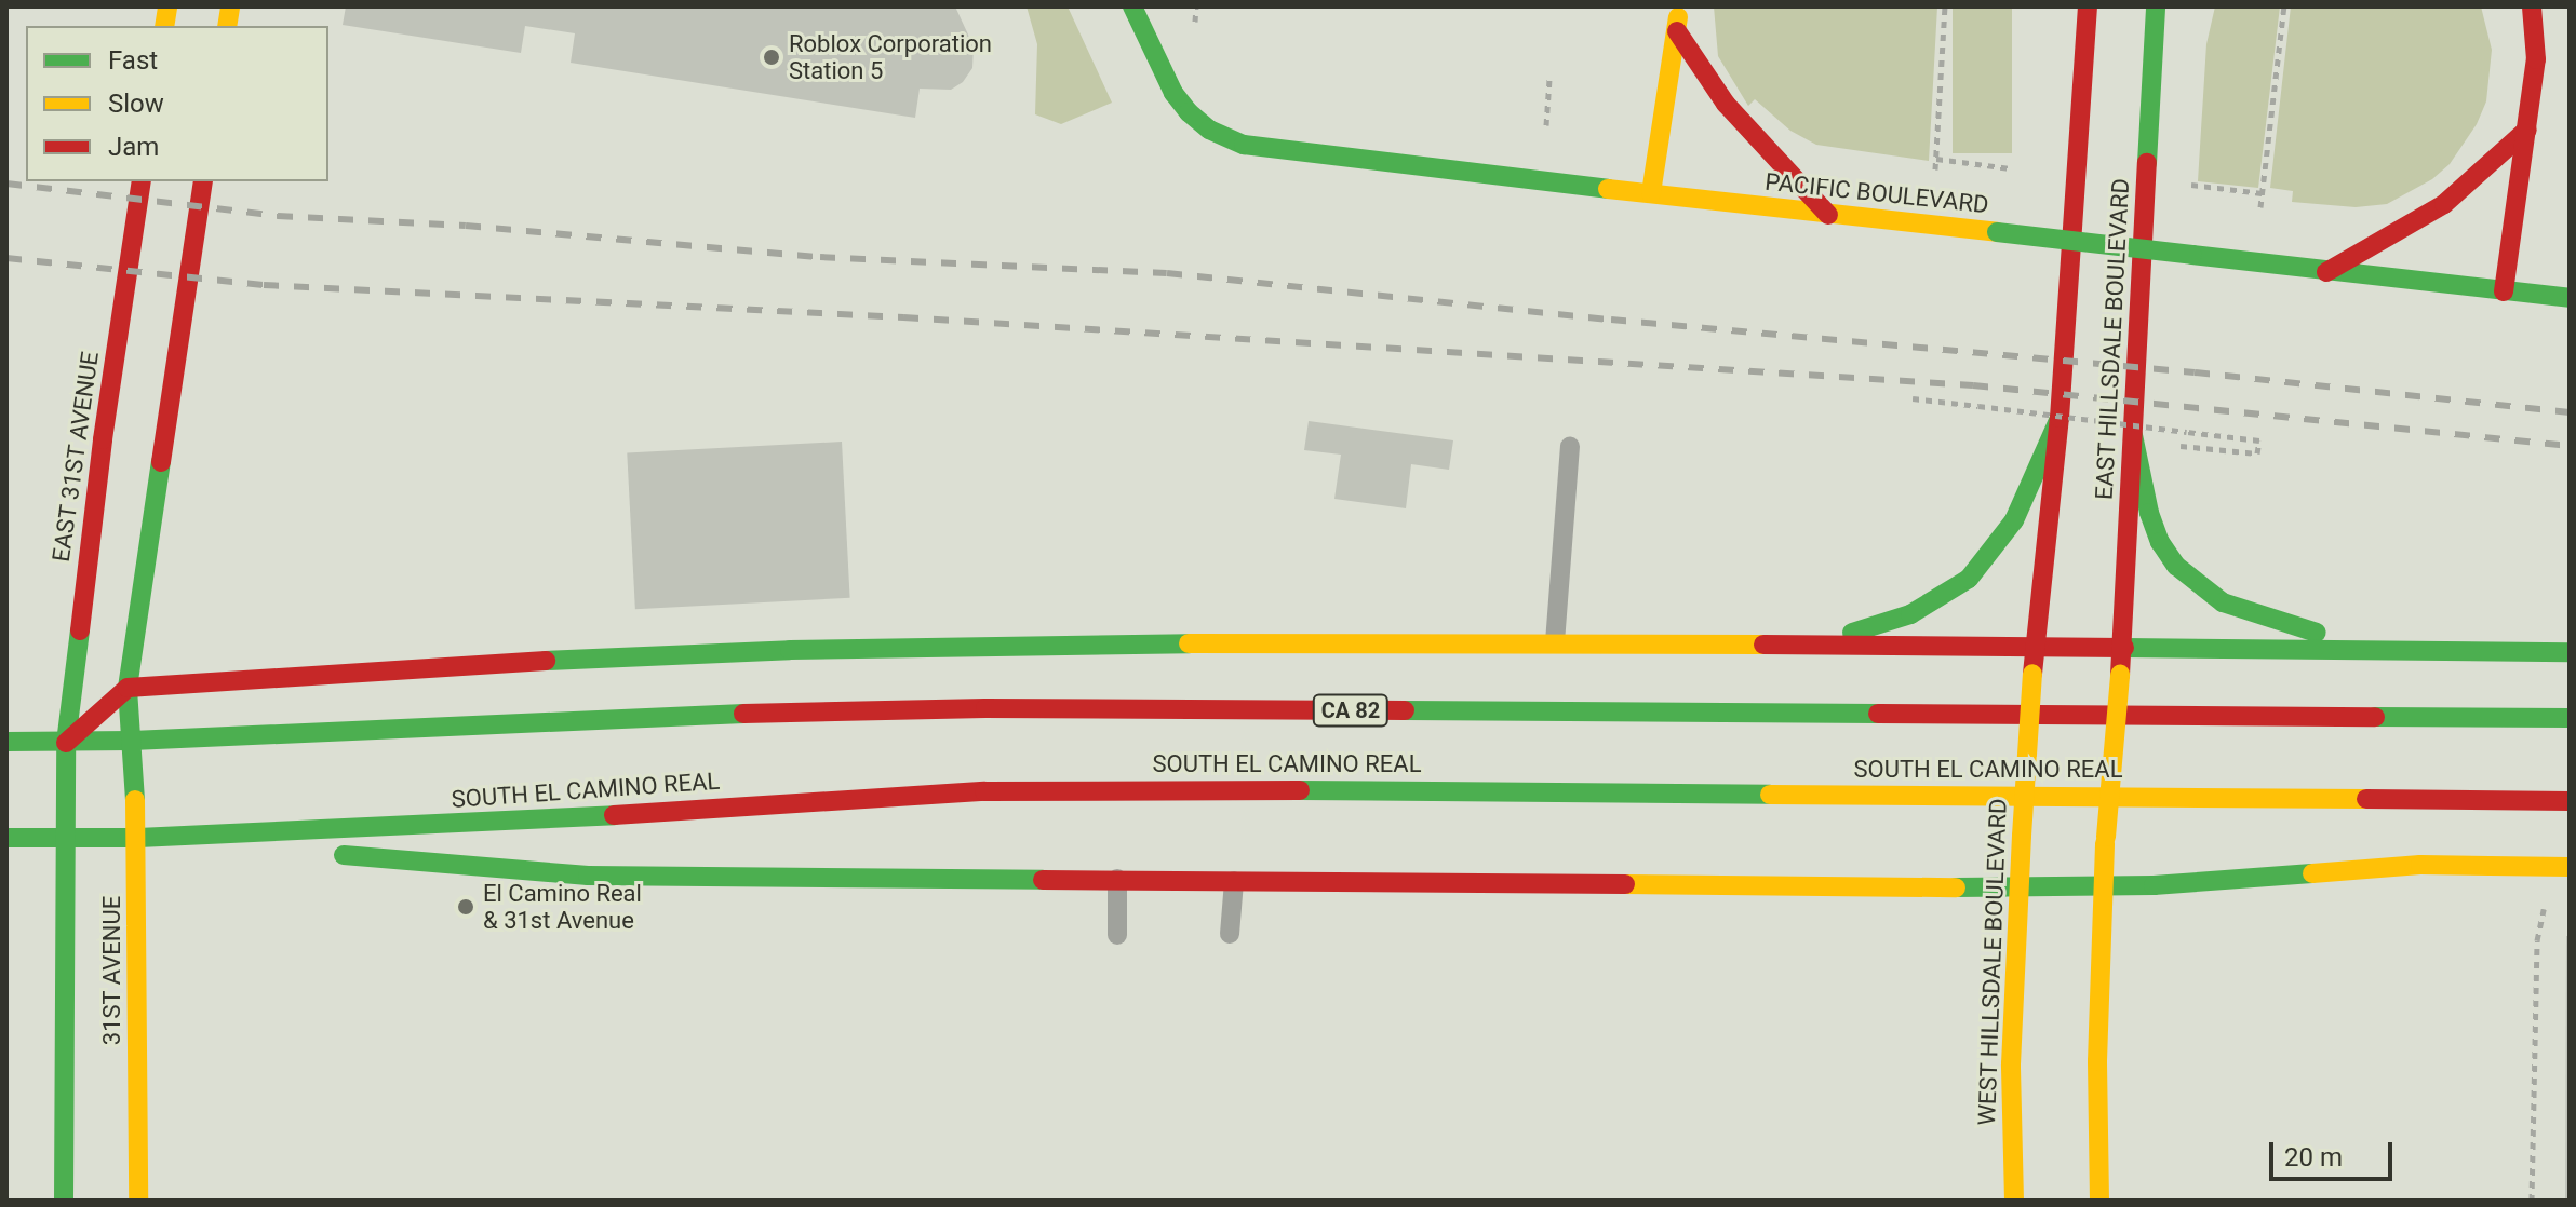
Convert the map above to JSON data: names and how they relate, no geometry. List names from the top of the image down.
{
  "streets": {
    "main road": [
      "PACIFIC BOULEVARD",
      "EAST HILLSDALE BOULEVARD",
      "EAST 31ST AVENUE",
      "CA 82",
      "SOUTH EL CAMINO REAL",
      "WEST HILLSDALE BOULEVARD",
      "31ST AVENUE"
    ]
  },
  "crossings": [
    ["EAST HILLSDALE BOULEVARD", "WEST HILLSDALE BOULEVARD"],
    ["EAST 31ST AVENUE", "CA 82"],
    ["EAST 31ST AVENUE", "31ST AVENUE"],
    ["CA 82", "31ST AVENUE"],
    ["SOUTH EL CAMINO REAL", "31ST AVENUE"]
  ],
  "places": ["Roblox Corporation Station 5", "El Camino Real & 31st Avenue"],
  "legend": ["Fast", "Slow", "Jam"],
  "scale_bar": "20 m"
}
